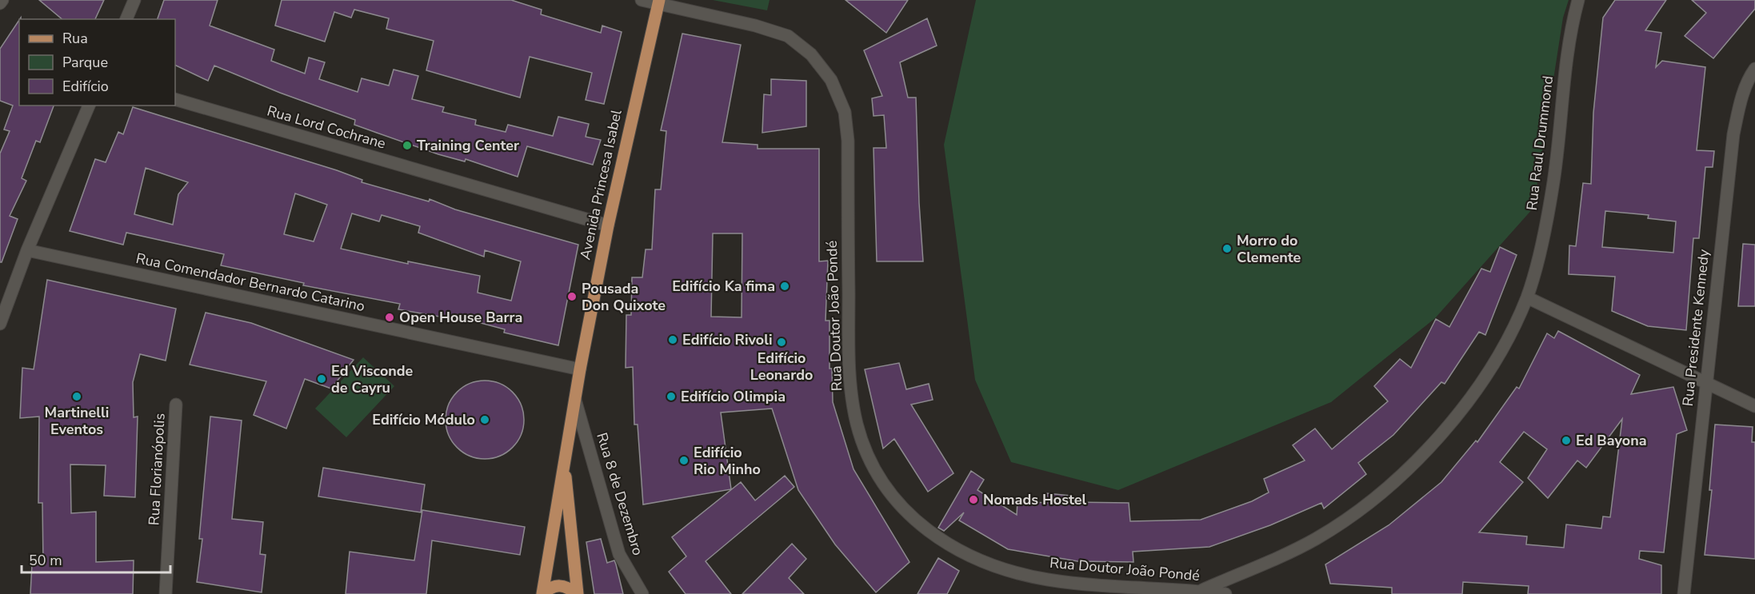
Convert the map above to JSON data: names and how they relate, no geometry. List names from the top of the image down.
{
  "streets": {
    "main road": ["Avenida Princesa Isabel"],
    "street": [
      "Rua Lord Cochrane",
      "Rua Raul Drummond",
      "Rua Comendador Bernardo Catarino",
      "Rua Doutor João Pondé",
      "Rua Presidente Kennedy",
      "Rua Florianópolis",
      "Rua 8 de Dezembro"
    ]
  },
  "crossings": [
    ["Rua Lord Cochrane", "Avenida Princesa Isabel"],
    ["Rua Raul Drummond", "Rua Doutor João Pondé"],
    ["Avenida Princesa Isabel", "Rua Comendador Bernardo Catarino"],
    ["Avenida Princesa Isabel", "Rua Doutor João Pondé"],
    ["Avenida Princesa Isabel", "Rua 8 de Dezembro"]
  ],
  "places": [
    "Training Center",
    "Morro do Clemente",
    "Edifício Ka fima",
    "Pousada Don Quixote",
    "Open House Barra",
    "Edifício Rivoli",
    "Edifício Leonardo",
    "Ed Visconde de Cayru",
    "Martinelli Eventos",
    "Edifício Olimpia",
    "Edifício Módulo",
    "Ed Bayona",
    "Edifício Rio Minho",
    "Nomads Hostel"
  ],
  "legend": ["Rua", "Parque", "Edifício"],
  "scale_bar": "50 m"
}
